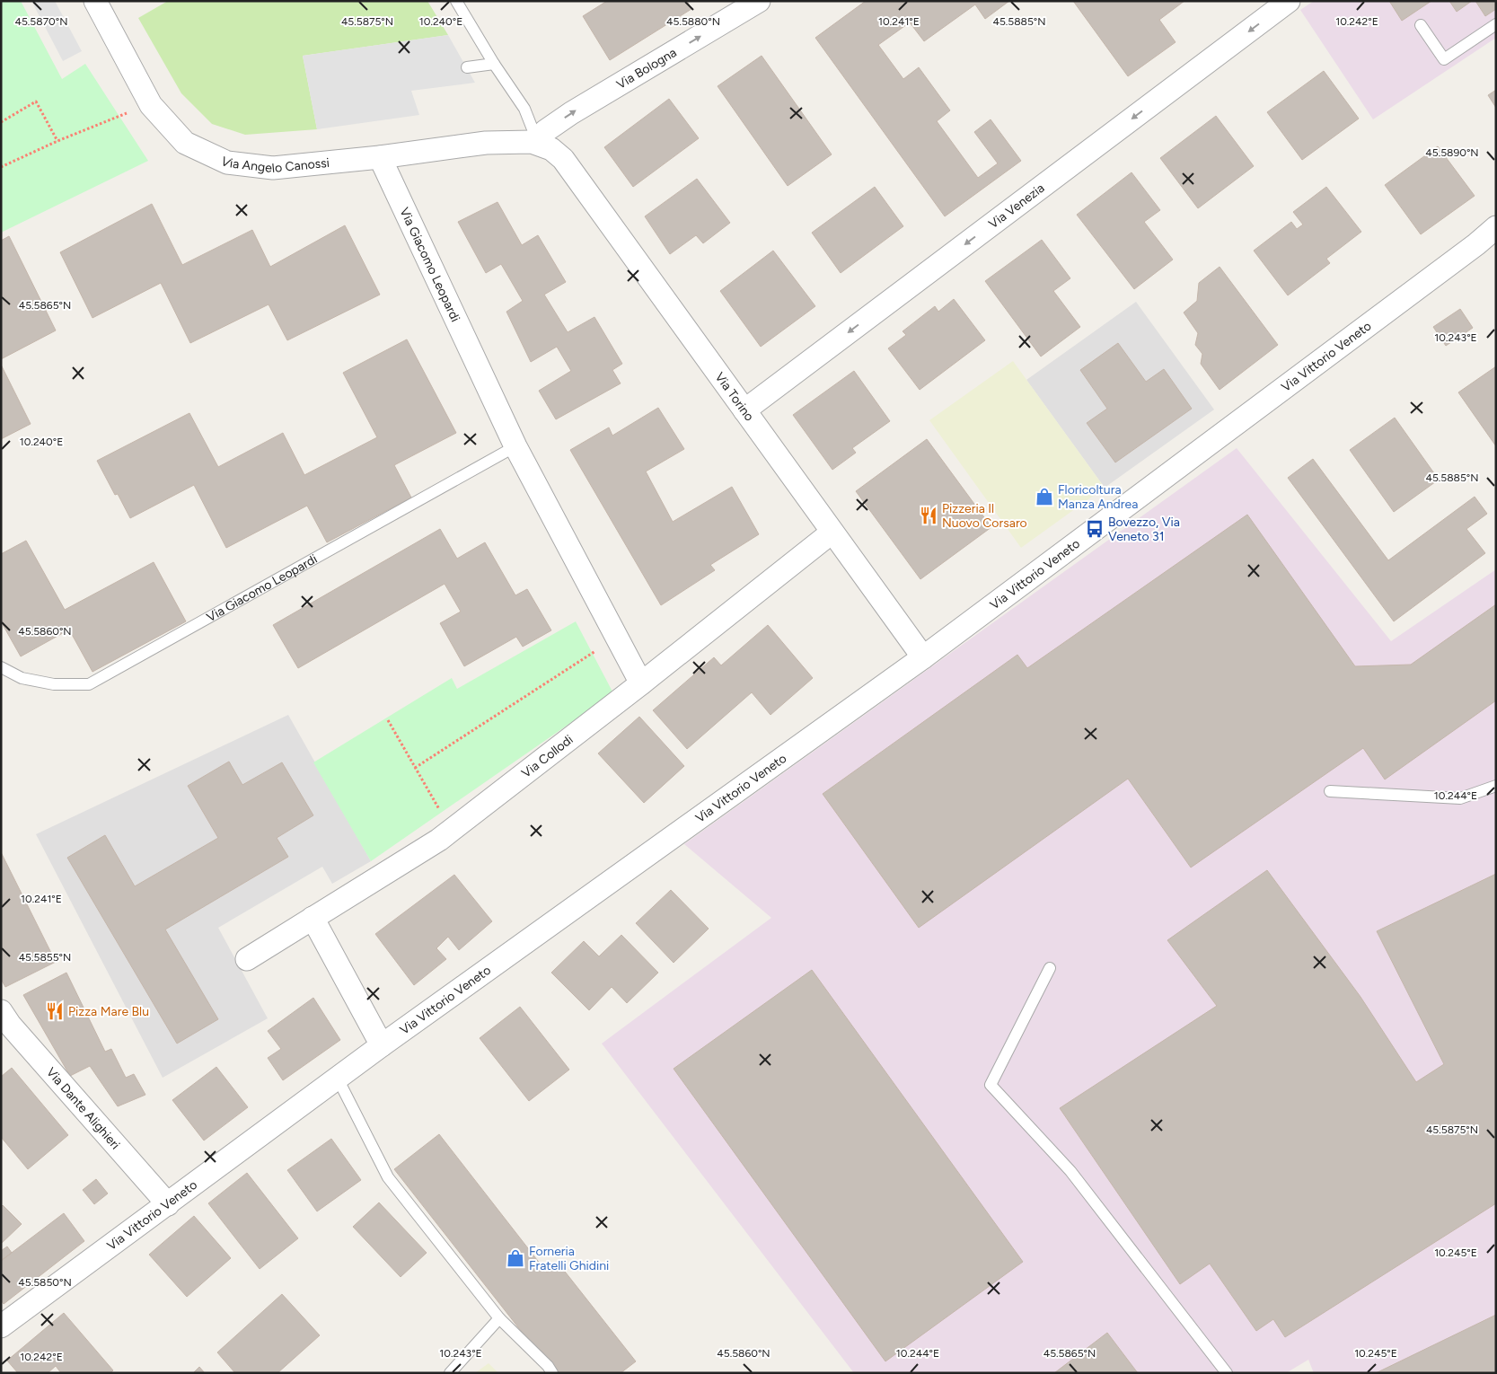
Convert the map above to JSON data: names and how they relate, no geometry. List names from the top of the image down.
{
  "streets": {
    "street": [
      "Via Bologna",
      "Via Angelo Canossi",
      "Via Venezia",
      "Via Giacomo Leopardi",
      "Via Vittorio Veneto",
      "Via Torino",
      "Via Collodi",
      "Via Dante Alighieri"
    ]
  },
  "crossings": [
    ["Via Bologna", "Via Angelo Canossi"],
    ["Via Bologna", "Via Torino"],
    ["Via Angelo Canossi", "Via Giacomo Leopardi"],
    ["Via Angelo Canossi", "Via Torino"],
    ["Via Venezia", "Via Torino"],
    ["Via Giacomo Leopardi", "Via Collodi"],
    ["Via Vittorio Veneto", "Via Torino"],
    ["Via Vittorio Veneto", "Via Dante Alighieri"],
    ["Via Torino", "Via Collodi"]
  ],
  "one_way": ["Via Bologna", "Via Venezia"],
  "places": {
    "shop": ["Floricoltura Manza Andrea", "Forneria Fratelli Ghidini"],
    "restaurant": ["Pizzeria Il Nuovo Corsaro", "Pizza Mare Blu"],
    "bus stop": ["Bovezzo, Via Veneto 31"]
  },
  "coordinates": [
    "45.5870°N",
    "45.5875°N",
    "10.240°E",
    "45.5880°N",
    "10.241°E",
    "45.5885°N",
    "10.242°E",
    "45.5890°N",
    "45.5865°N",
    "10.243°E",
    "45.5860°N",
    "10.244°E",
    "45.5855°N",
    "10.245°E",
    "45.5850°N"
  ]
}
